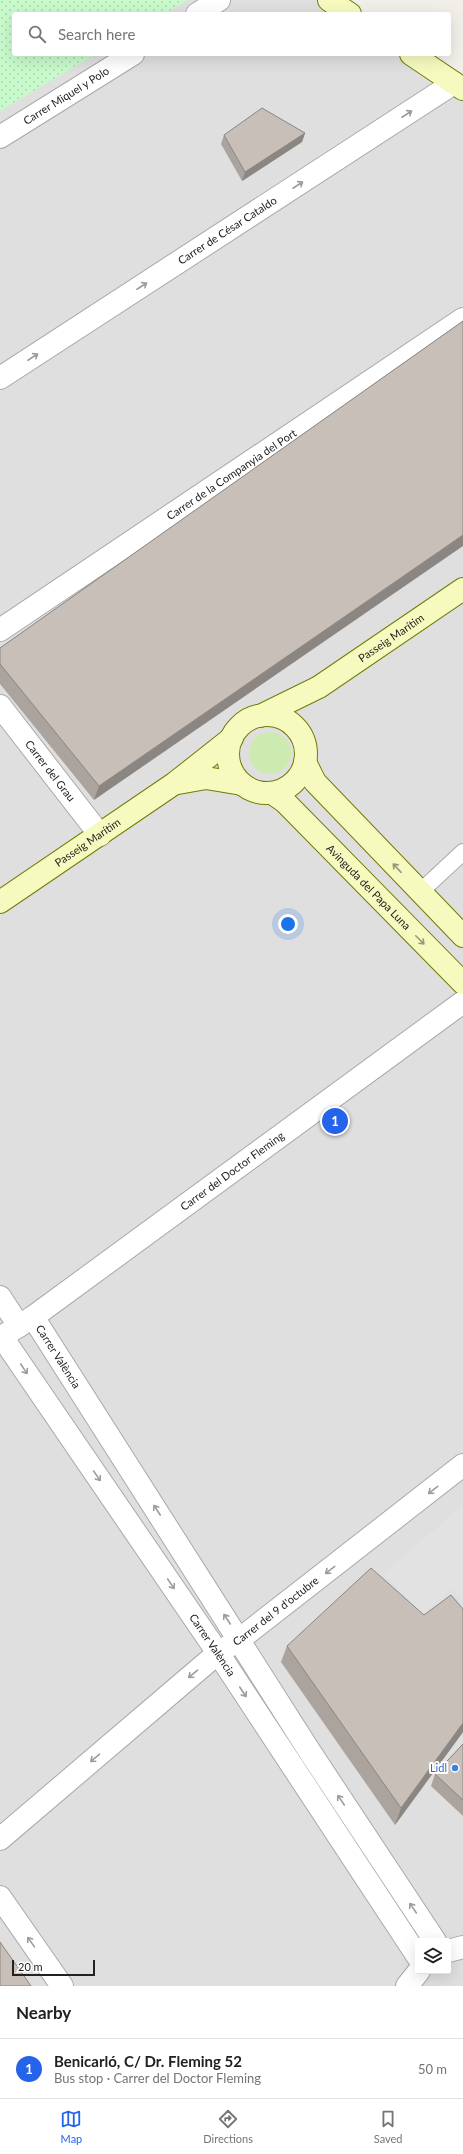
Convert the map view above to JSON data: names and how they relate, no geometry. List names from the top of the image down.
{
  "streets": {
    "street": [
      "Carrer Miquel y Polo",
      "Carrer de César Cataldo",
      "Carrer de la Companyia del Port",
      "Passeig Marítim",
      "Carrer del Grau",
      "Avinguda del Papa Luna",
      "Carrer del Doctor Fleming",
      "Carrer València",
      "Carrer del 9 d'octubre"
    ]
  },
  "crossings": [
    ["Passeig Marítim", "Carrer del Grau"],
    ["Passeig Marítim", "Avinguda del Papa Luna"],
    ["Carrer del Doctor Fleming", "Carrer València"],
    ["Carrer València", "Carrer del 9 d'octubre"]
  ],
  "one_way": ["Carrer de César Cataldo", "Carrer del 9 d'octubre"],
  "places": ["Lidl"],
  "scale_bar": "20 m",
  "page": {
    "search": "Search here",
    "pins": "1",
    "scale": "20 m",
    "heading": "Nearby",
    "list": [
      {
        "mark": "1",
        "name": "Benicarló, C/ Dr. Fleming 52",
        "note": "Bus stop · Carrer del Doctor Fleming",
        "value": "50 m"
      }
    ],
    "nav": ["Map", "Directions", "Saved"]
  }
}
